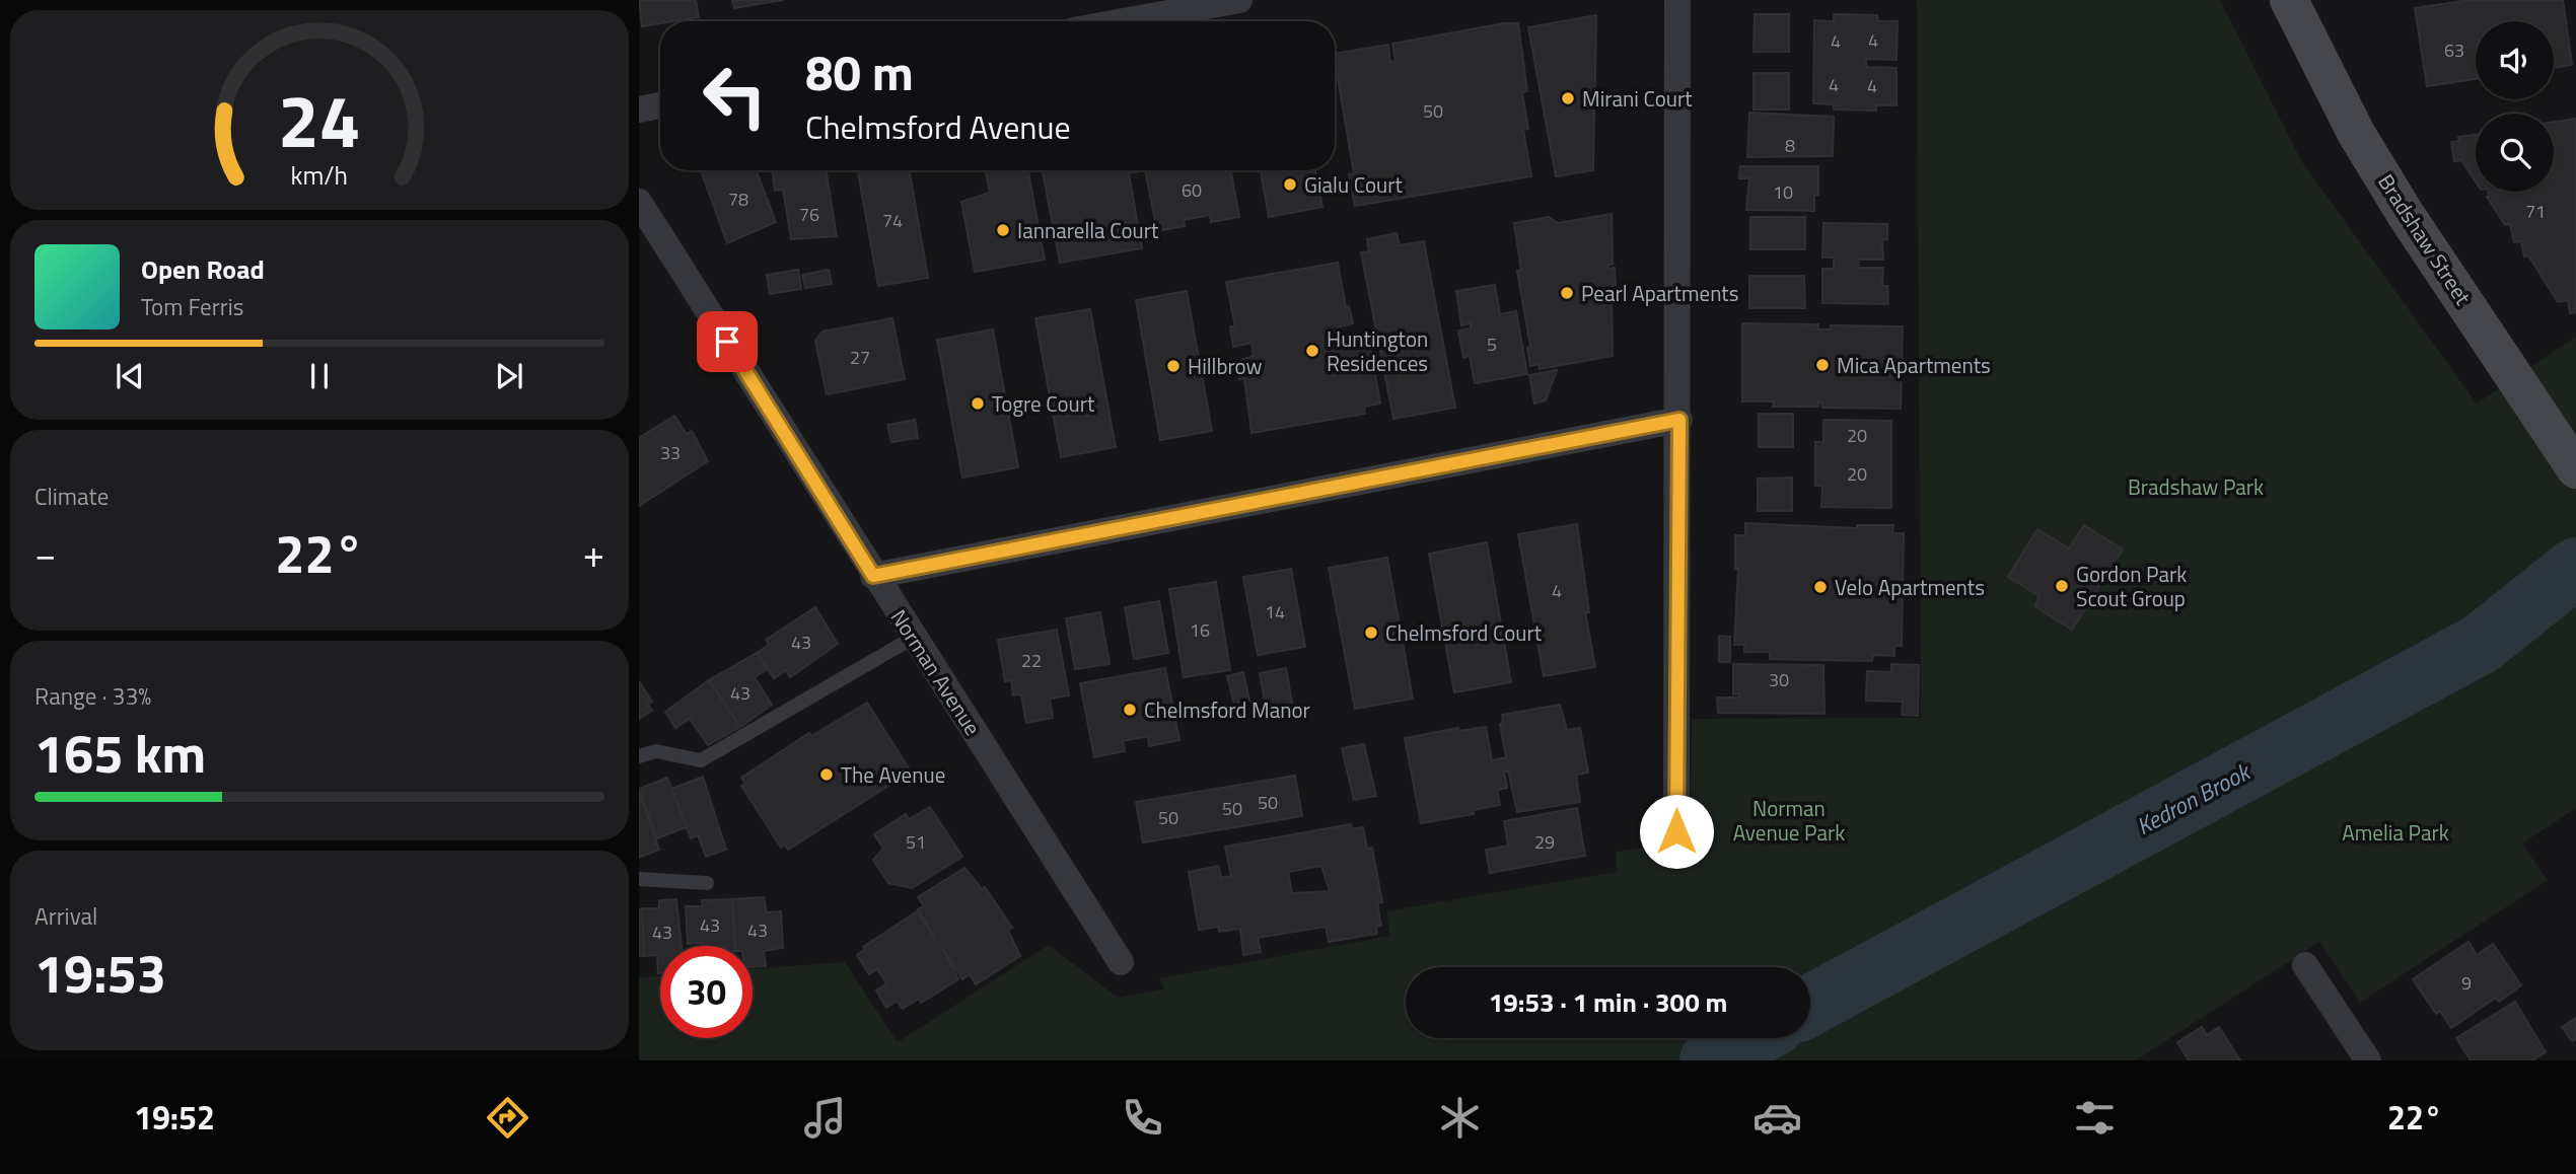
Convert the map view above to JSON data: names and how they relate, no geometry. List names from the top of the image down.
{
  "streets": {
    "street": ["Bradshaw Street", "Norman Avenue"]
  },
  "water": ["Kedron Brook"],
  "parks": ["Bradshaw Park", "Norman Avenue Park", "Amelia Park"],
  "places": [
    "Mirani Court",
    "Gialu Court",
    "Iannarella Court",
    "Pearl Apartments",
    "Huntington Residences",
    "Mica Apartments",
    "Hillbrow",
    "Togre Court",
    "Gordon Park Scout Group",
    "Velo Apartments",
    "Chelmsford Court",
    "Chelmsford Manor",
    "The Avenue"
  ],
  "house_numbers": [
    "4",
    "4",
    "63",
    "4",
    "4",
    "50",
    "8",
    "60",
    "10",
    "78",
    "71",
    "76",
    "74",
    "5",
    "27",
    "20",
    "33",
    "20",
    "4",
    "14",
    "16",
    "43",
    "22",
    "30",
    "43",
    "50",
    "50",
    "50",
    "51",
    "29",
    "43",
    "43",
    "43",
    "9"
  ],
  "page": {
    "turn": ["80 m", "Chelmsford Avenue"],
    "song": ["Open Road", "Tom Ferris"],
    "tile": [
      "Climate",
      ["Range · 33%", "165 km"],
      ["Arrival", "19:53"]
    ],
    "heat": ["−", "22°", "+"],
    "limit": "30",
    "trip": "19:53 · 1 min · 300 m",
    "tabs": ["19:52", "22°"],
    "gauge": ["24", "km/h"]
  }
}
